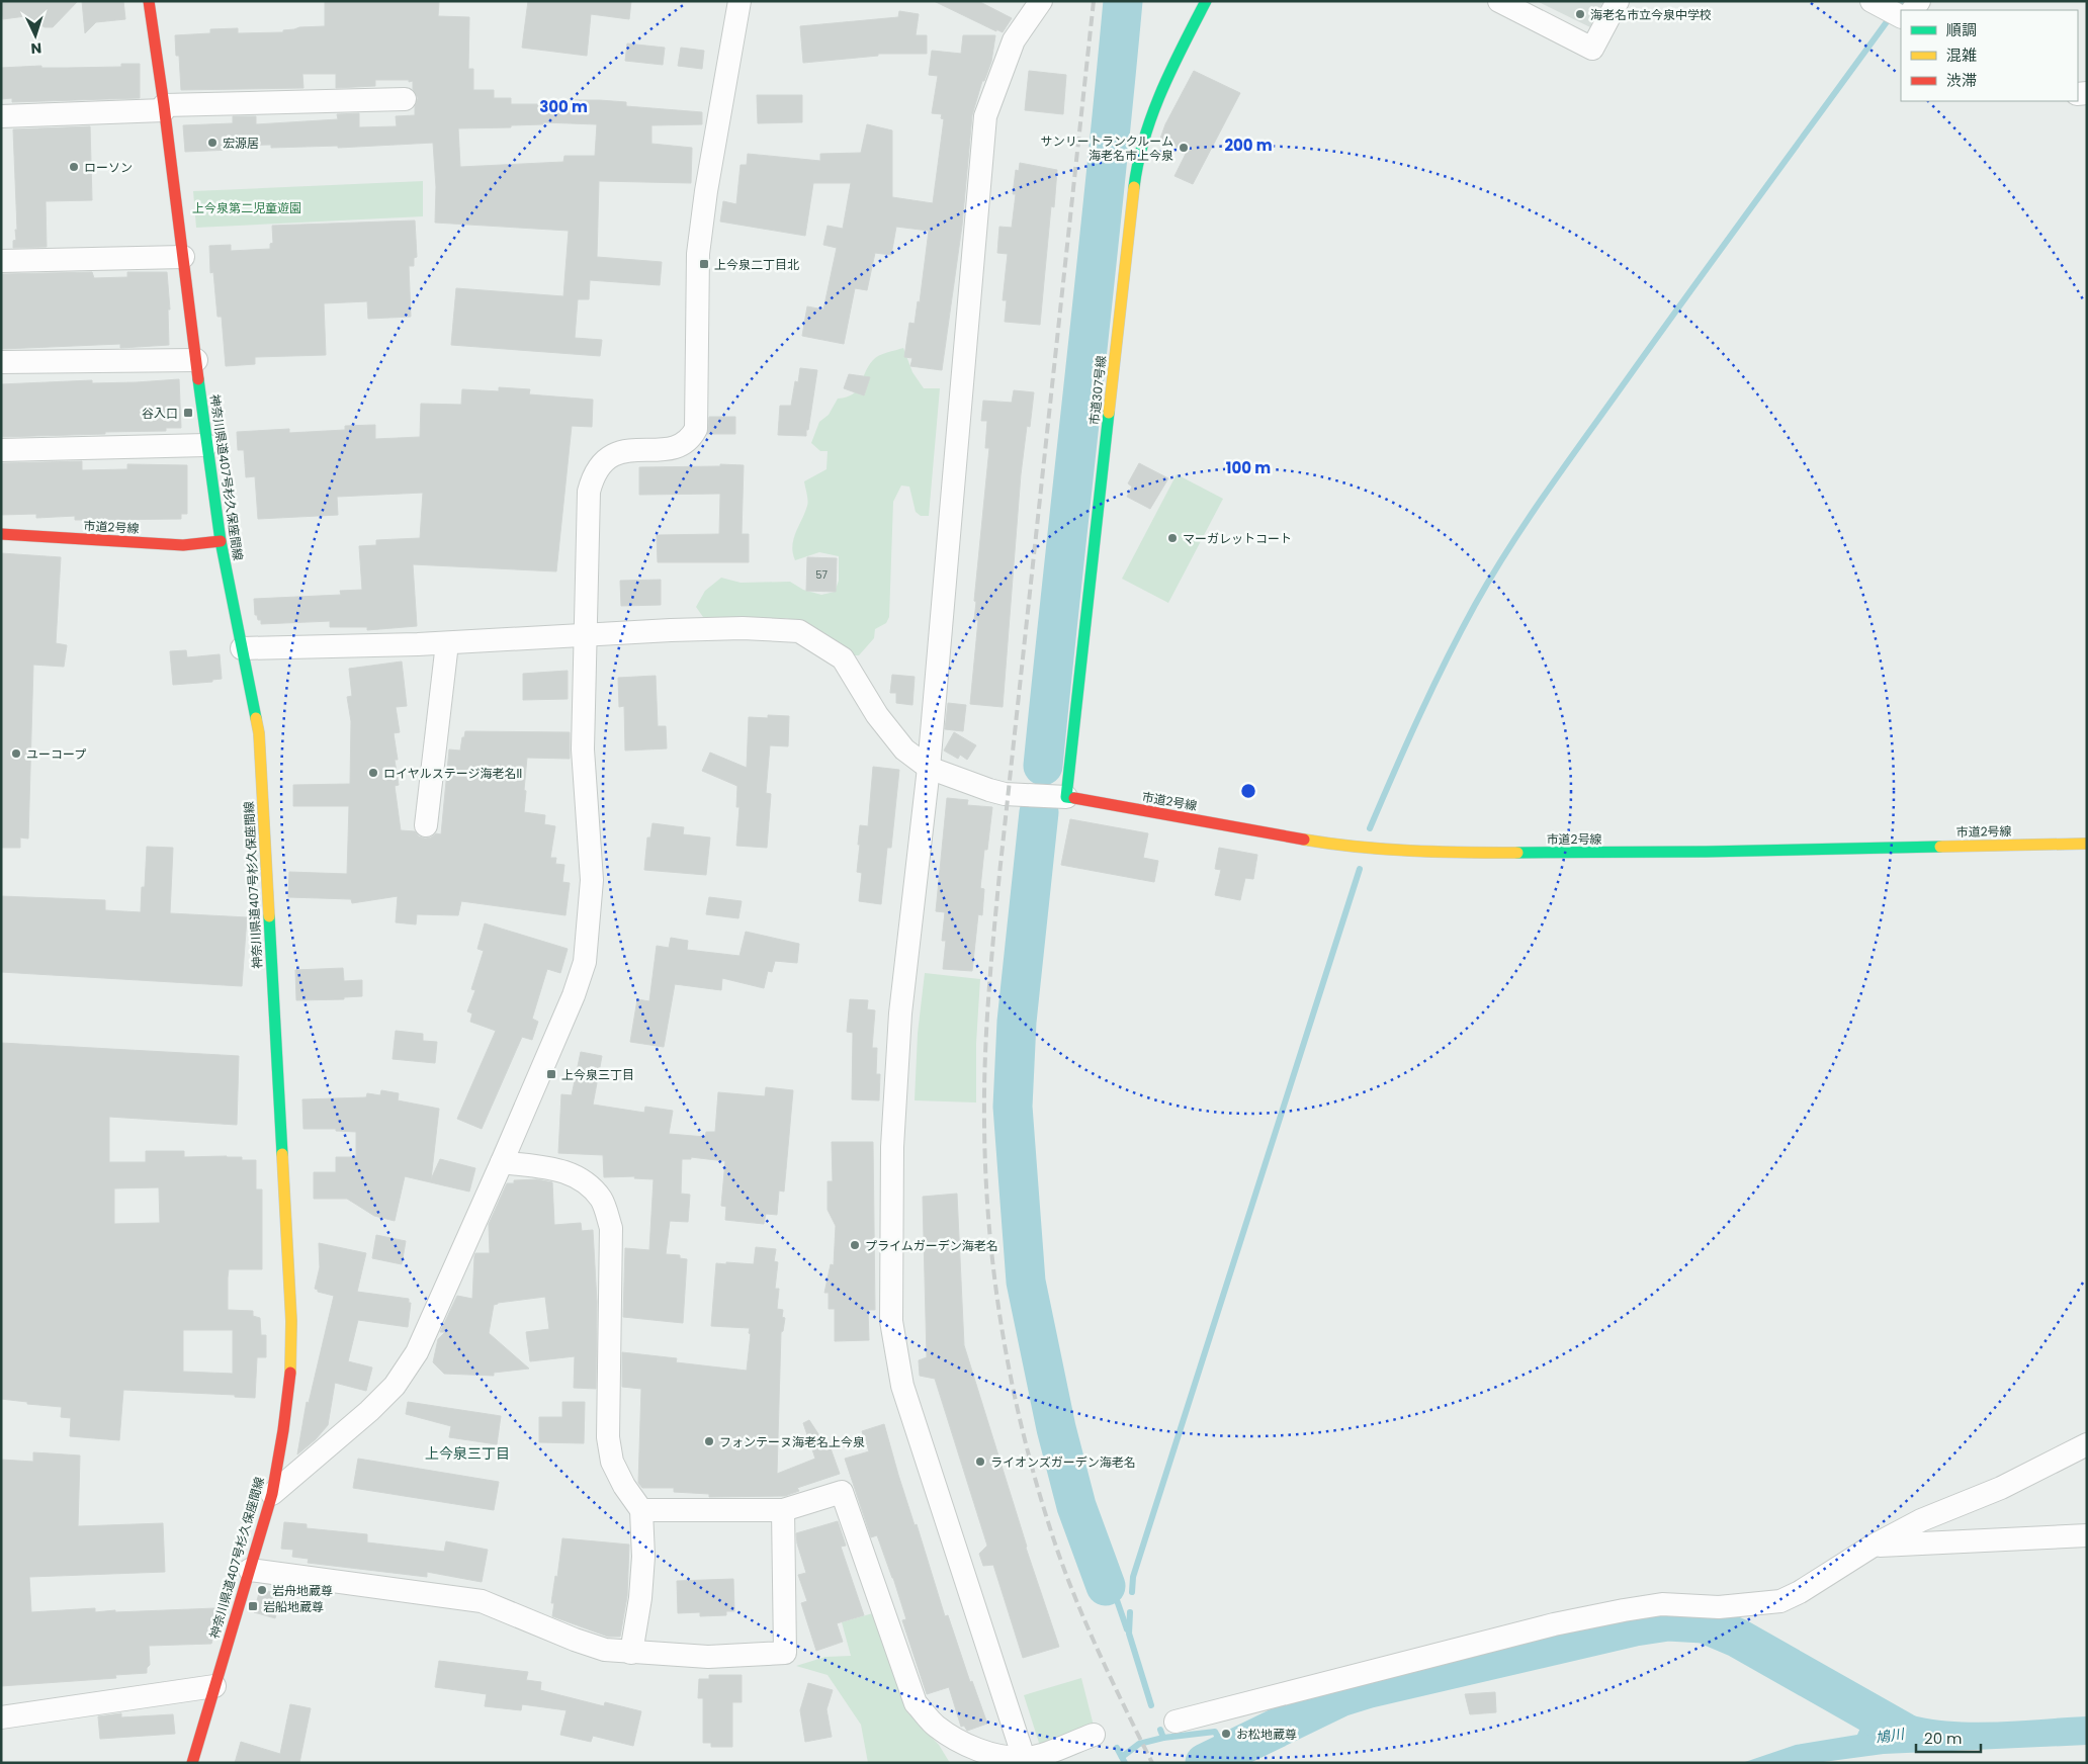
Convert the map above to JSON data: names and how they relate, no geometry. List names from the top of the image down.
{
  "streets": {
    "street": ["市道307号線", "神奈川県道407号杉久保座間線", "市道2号線"]
  },
  "crossings": [
    ["市道307号線", "市道2号線"],
    ["神奈川県道407号杉久保座間線", "市道2号線"]
  ],
  "districts": ["上今泉三丁目"],
  "water": ["鳩川"],
  "parks": ["上今泉第二児童遊園"],
  "places": {
    "other": [
      "海老名市立今泉中学校",
      "宏源居",
      "サンリートランクルーム 海老名市上今泉",
      "ローソン",
      "マーガレットコート",
      "ユーコープ",
      "ロイヤルステージ海老名II",
      "プライムガーデン海老名",
      "フォンテーヌ海老名上今泉",
      "ライオンズガーデン海老名",
      "岩舟地蔵尊",
      "お松地蔵尊"
    ],
    "transit": [
      "上今泉二丁目北",
      "谷入口",
      "上今泉三丁目",
      "岩船地蔵尊"
    ]
  },
  "house_numbers": ["57"],
  "legend": ["順調", "混雑", "渋滞"],
  "scale_bar": "20 m",
  "north": "bottom",
  "rings": ["300 m", "200 m", "100 m"]
}
